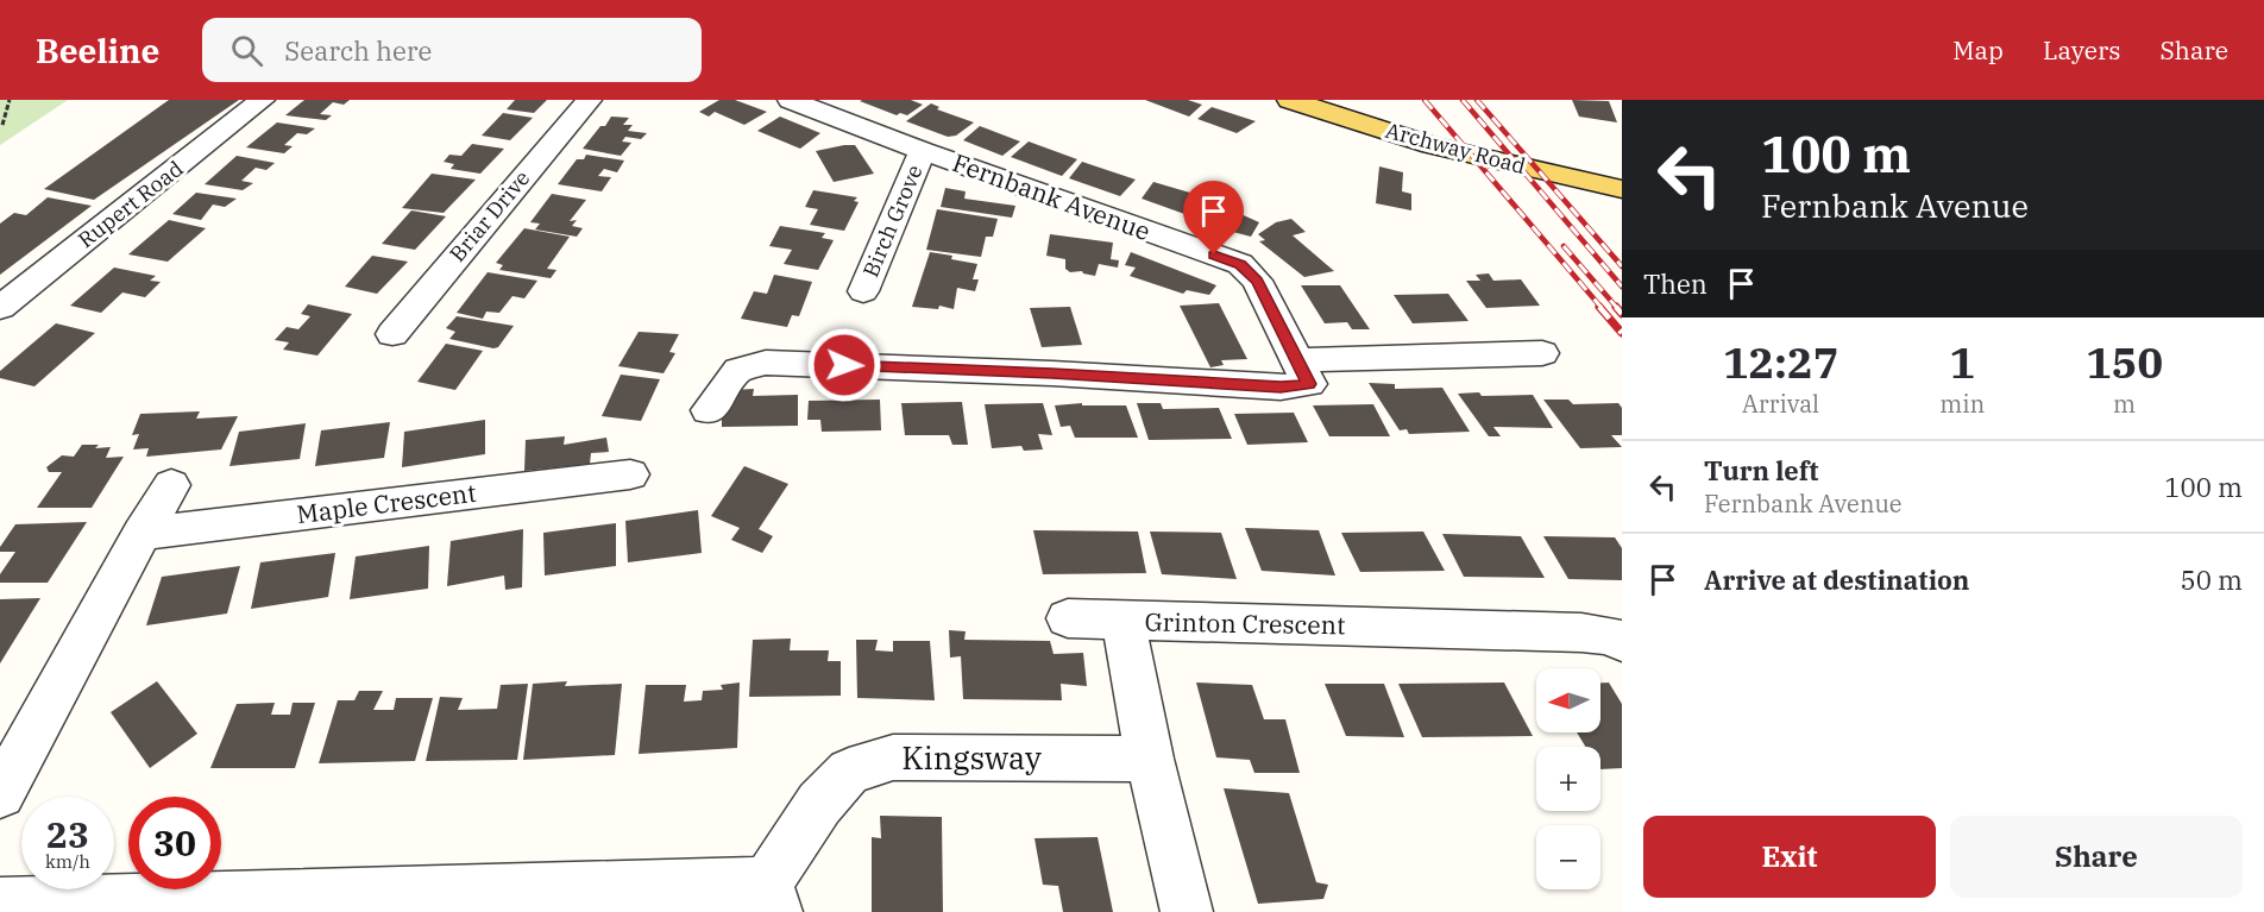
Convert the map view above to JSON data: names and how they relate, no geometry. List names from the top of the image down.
{
  "streets": {
    "main road": ["Archway Road"],
    "street": [
      "Fernbank Avenue",
      "Rupert Road",
      "Briar Drive",
      "Birch Grove",
      "Maple Crescent",
      "Grinton Crescent",
      "Kingsway"
    ]
  },
  "crossings": [
    ["Fernbank Avenue", "Birch Grove"],
    ["Grinton Crescent", "Kingsway"]
  ],
  "north": "left",
  "page": {
    "header": "Beeline",
    "search": "Search here",
    "nav": ["Map", "Layers", "Share"],
    "turn": ["100 m", "Fernbank Avenue"],
    "then": "Then",
    "eta": [
      "12:27",
      "Arrival",
      "1",
      "min",
      "150",
      "m"
    ],
    "list": [
      {
        "name": "Turn left",
        "note": "Fernbank Avenue",
        "value": "100 m"
      },
      {
        "name": "Arrive at destination",
        "value": "50 m"
      }
    ],
    "map_buttons": ["+", "−"],
    "speed": "23 km/h",
    "limit": "30",
    "buttons": ["Exit", "Share"]
  }
}
